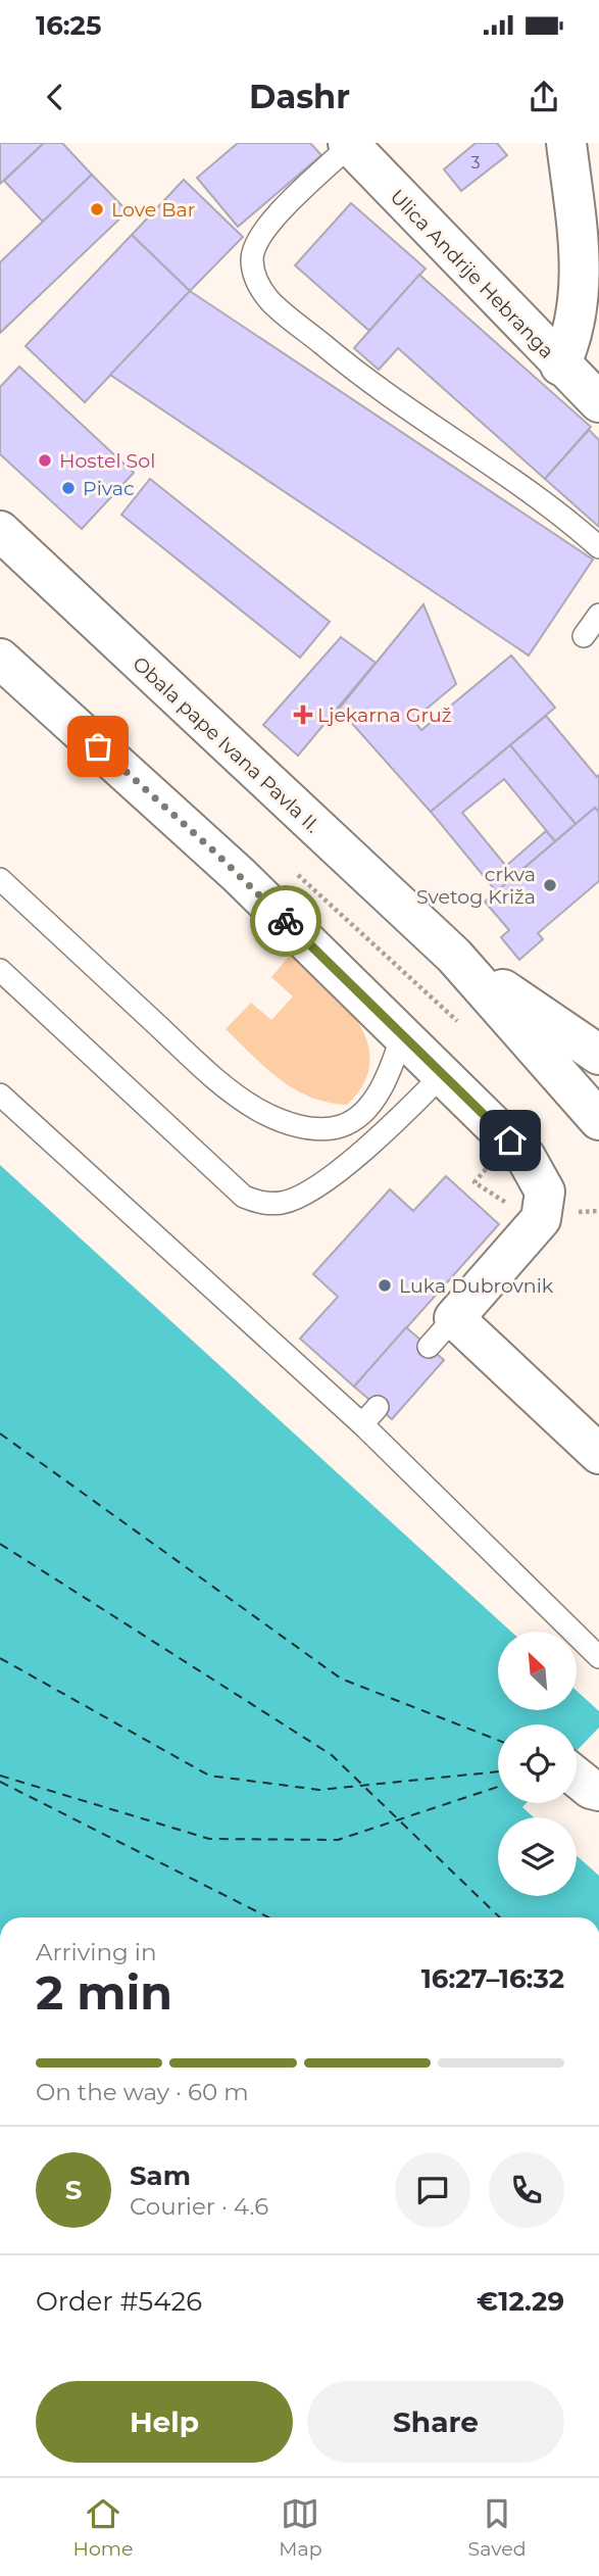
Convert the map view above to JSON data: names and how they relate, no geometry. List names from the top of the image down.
{
  "streets": {
    "street": ["Ulica Andrije Hebranga", "Obala pape Ivana Pavla II."]
  },
  "places": {
    "other": [
      "Love Bar",
      "Hostel Sol",
      "Pivac",
      "crkva Svetog Križa",
      "Luka Dubrovnik"
    ],
    "health": ["Ljekarna Gruž"]
  },
  "house_numbers": ["3"],
  "north": "top left",
  "page": {
    "status": "16:25",
    "header": "Dashr",
    "heading": ["2 min", "Arriving in", "16:27–16:32"],
    "panel": [
      "Sam",
      "Courier · 4.6",
      "Order #5426",
      "€12.29"
    ],
    "bar": "On the way · 60 m",
    "round": "S",
    "buttons": ["Help", "Share"],
    "tabs": ["Home", "Map", "Saved"]
  }
}
